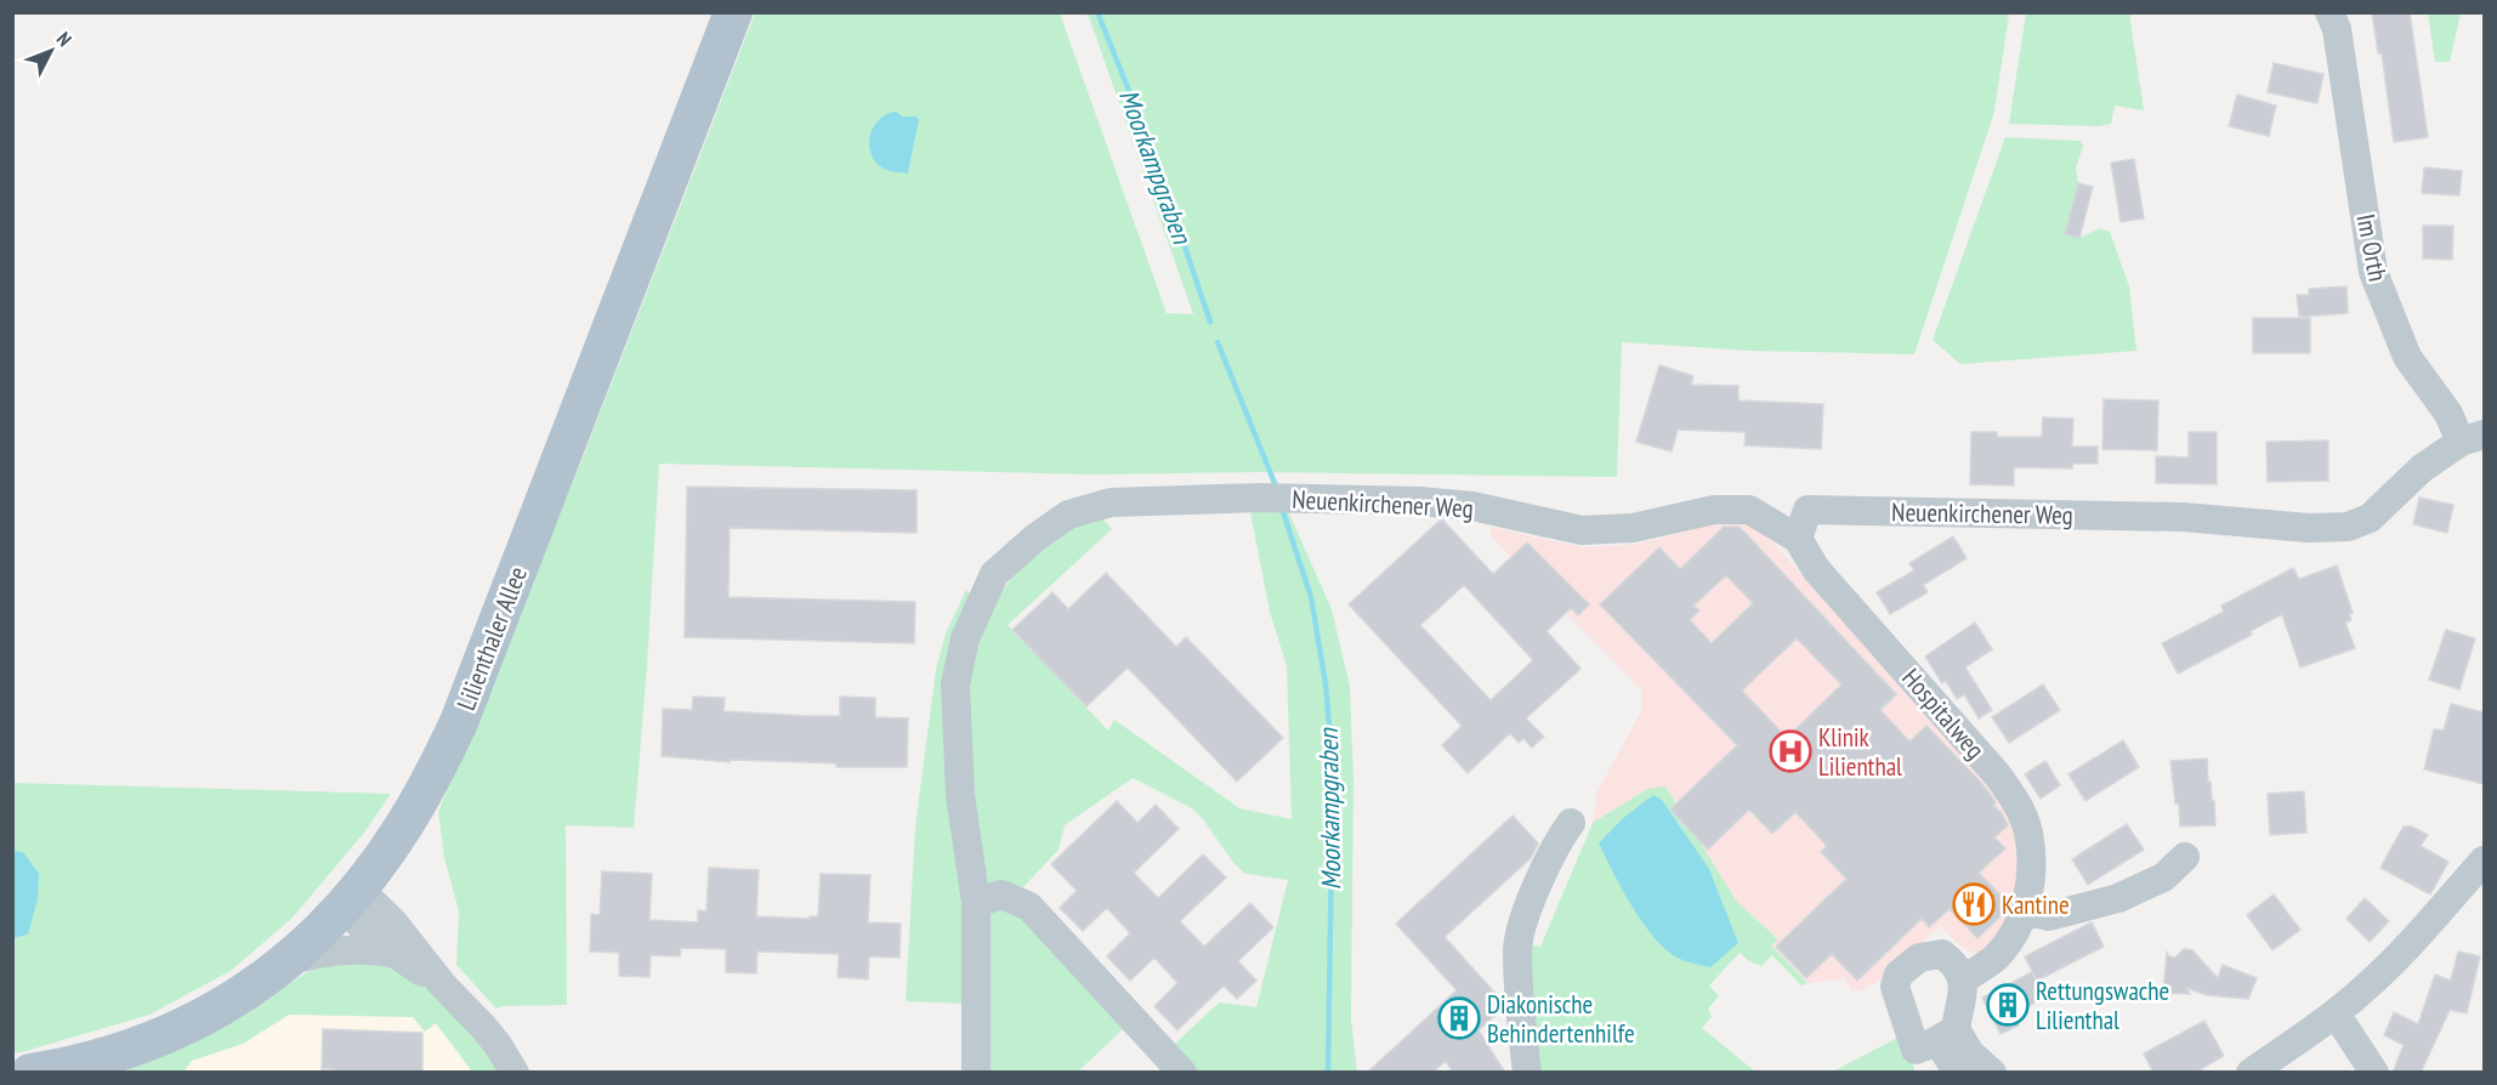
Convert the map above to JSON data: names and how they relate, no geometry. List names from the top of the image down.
{
  "streets": {
    "main road": ["Lilienthaler Allee"],
    "street": ["Im Orth", "Neuenkirchener Weg", "Hospitalweg"]
  },
  "crossings": [
    ["Im Orth", "Neuenkirchener Weg"],
    ["Neuenkirchener Weg", "Hospitalweg"]
  ],
  "water": ["Moorkampgraben"],
  "places": {
    "hospital": ["Klinik Lilienthal"],
    "restaurant": ["Kantine"],
    "building": ["Rettungswache Lilienthal", "Diakonische Behindertenhilfe"]
  },
  "north": "top right"
}
